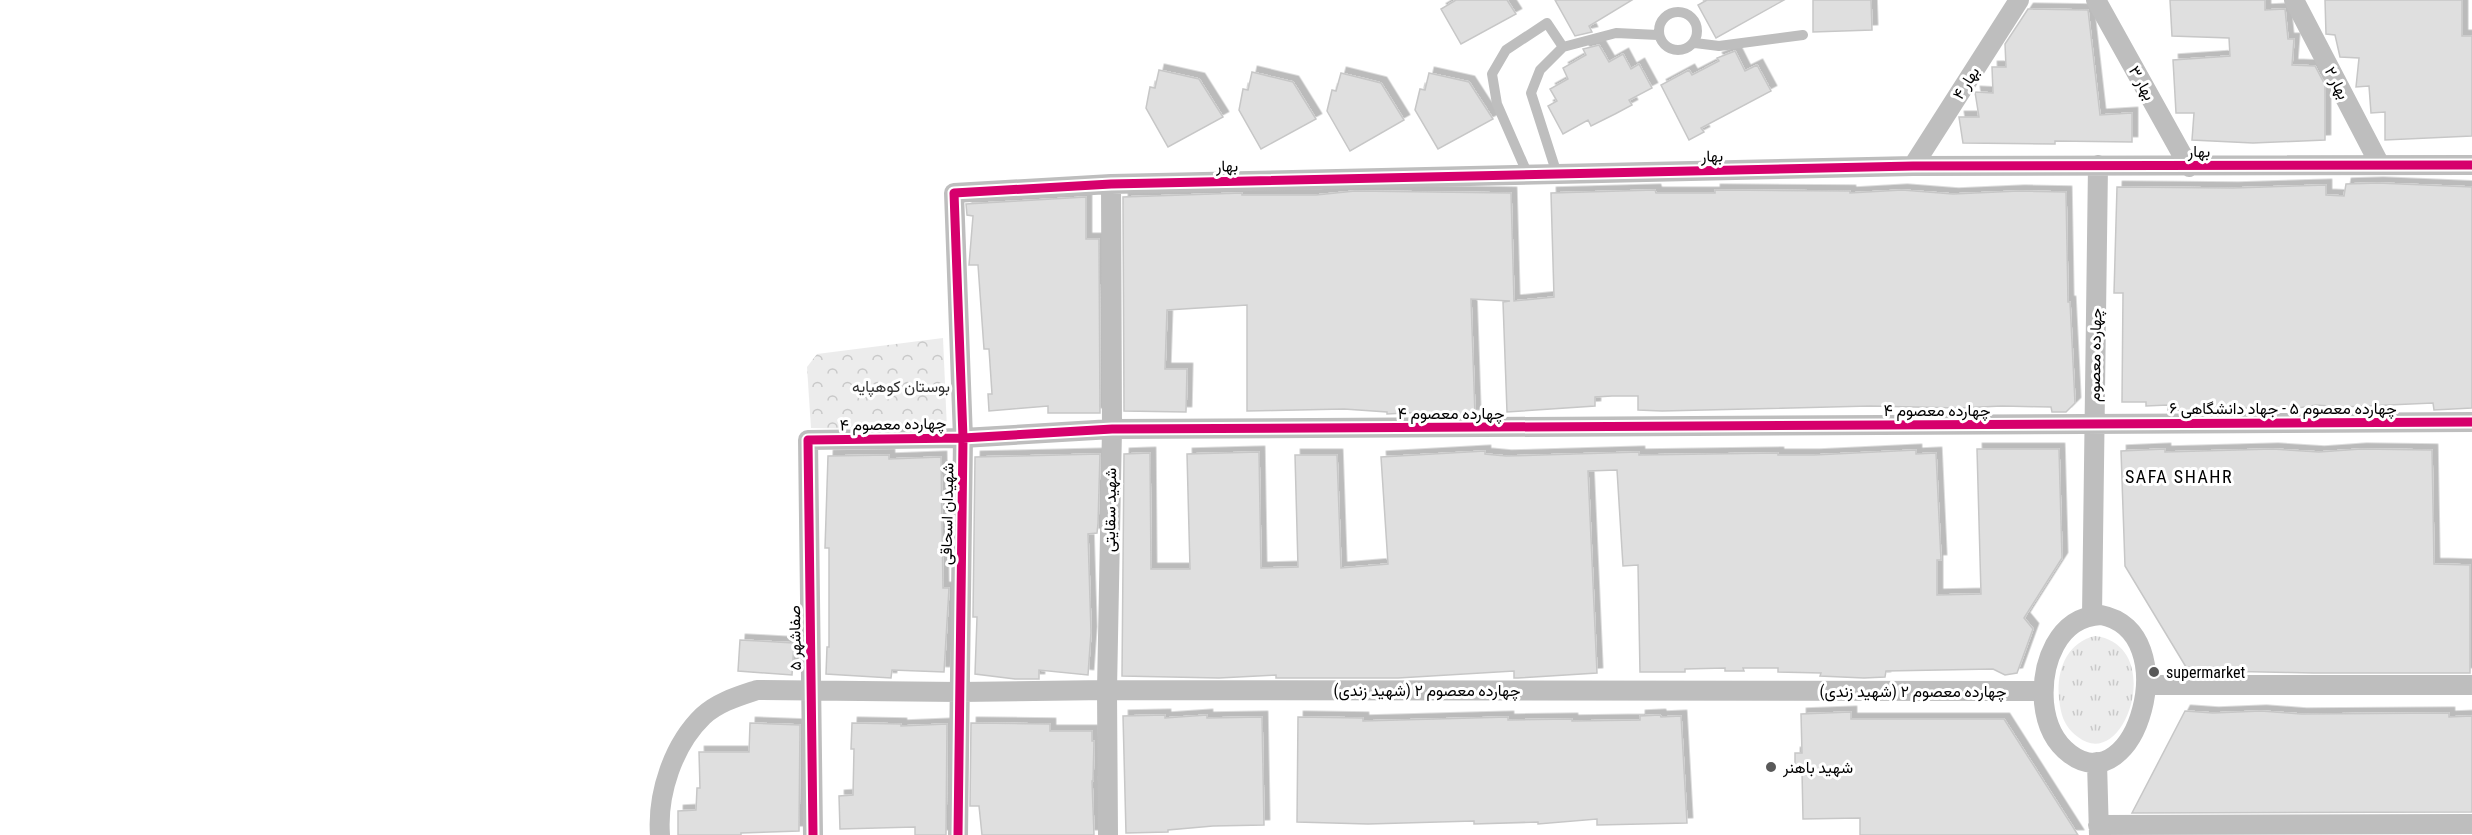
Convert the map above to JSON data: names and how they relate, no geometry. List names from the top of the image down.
{
  "streets": {
    "street": [
      "بهار ۴",
      "بهار ۳",
      "بهار ۲",
      "بهار",
      "چهارده معصوم",
      "چهارده معصوم ۵ - جهاد دانشگاهی ۶",
      "چهارده معصوم ۴",
      "شهید سقایتی",
      "شهیدان اسحاقی",
      "صفاشهر ۵",
      "چهارده معصوم ۲ (شهید زندی)"
    ]
  },
  "crossings": [
    ["بهار ۴", "بهار"],
    ["بهار ۳", "بهار"],
    ["بهار ۲", "بهار"],
    ["بهار", "چهارده معصوم"],
    ["بهار", "شهید سقایتی"],
    ["بهار", "شهیدان اسحاقی"],
    ["چهارده معصوم", "چهارده معصوم ۵ - جهاد دانشگاهی ۶"],
    ["چهارده معصوم", "چهارده معصوم ۴"],
    ["چهارده معصوم", "چهارده معصوم ۲ (شهید زندی)"],
    ["چهارده معصوم ۵ - جهاد دانشگاهی ۶", "چهارده معصوم ۴"],
    ["چهارده معصوم ۴", "شهید سقایتی"],
    ["چهارده معصوم ۴", "شهیدان اسحاقی"],
    ["چهارده معصوم ۴", "صفاشهر ۵"],
    ["شهید سقایتی", "چهارده معصوم ۲ (شهید زندی)"],
    ["شهیدان اسحاقی", "چهارده معصوم ۲ (شهید زندی)"],
    ["صفاشهر ۵", "چهارده معصوم ۲ (شهید زندی)"]
  ],
  "districts": ["SAFA SHAHR"],
  "parks": ["بوستان کوهپایه"],
  "places": ["supermarket", "شهید باهنر"]
}
